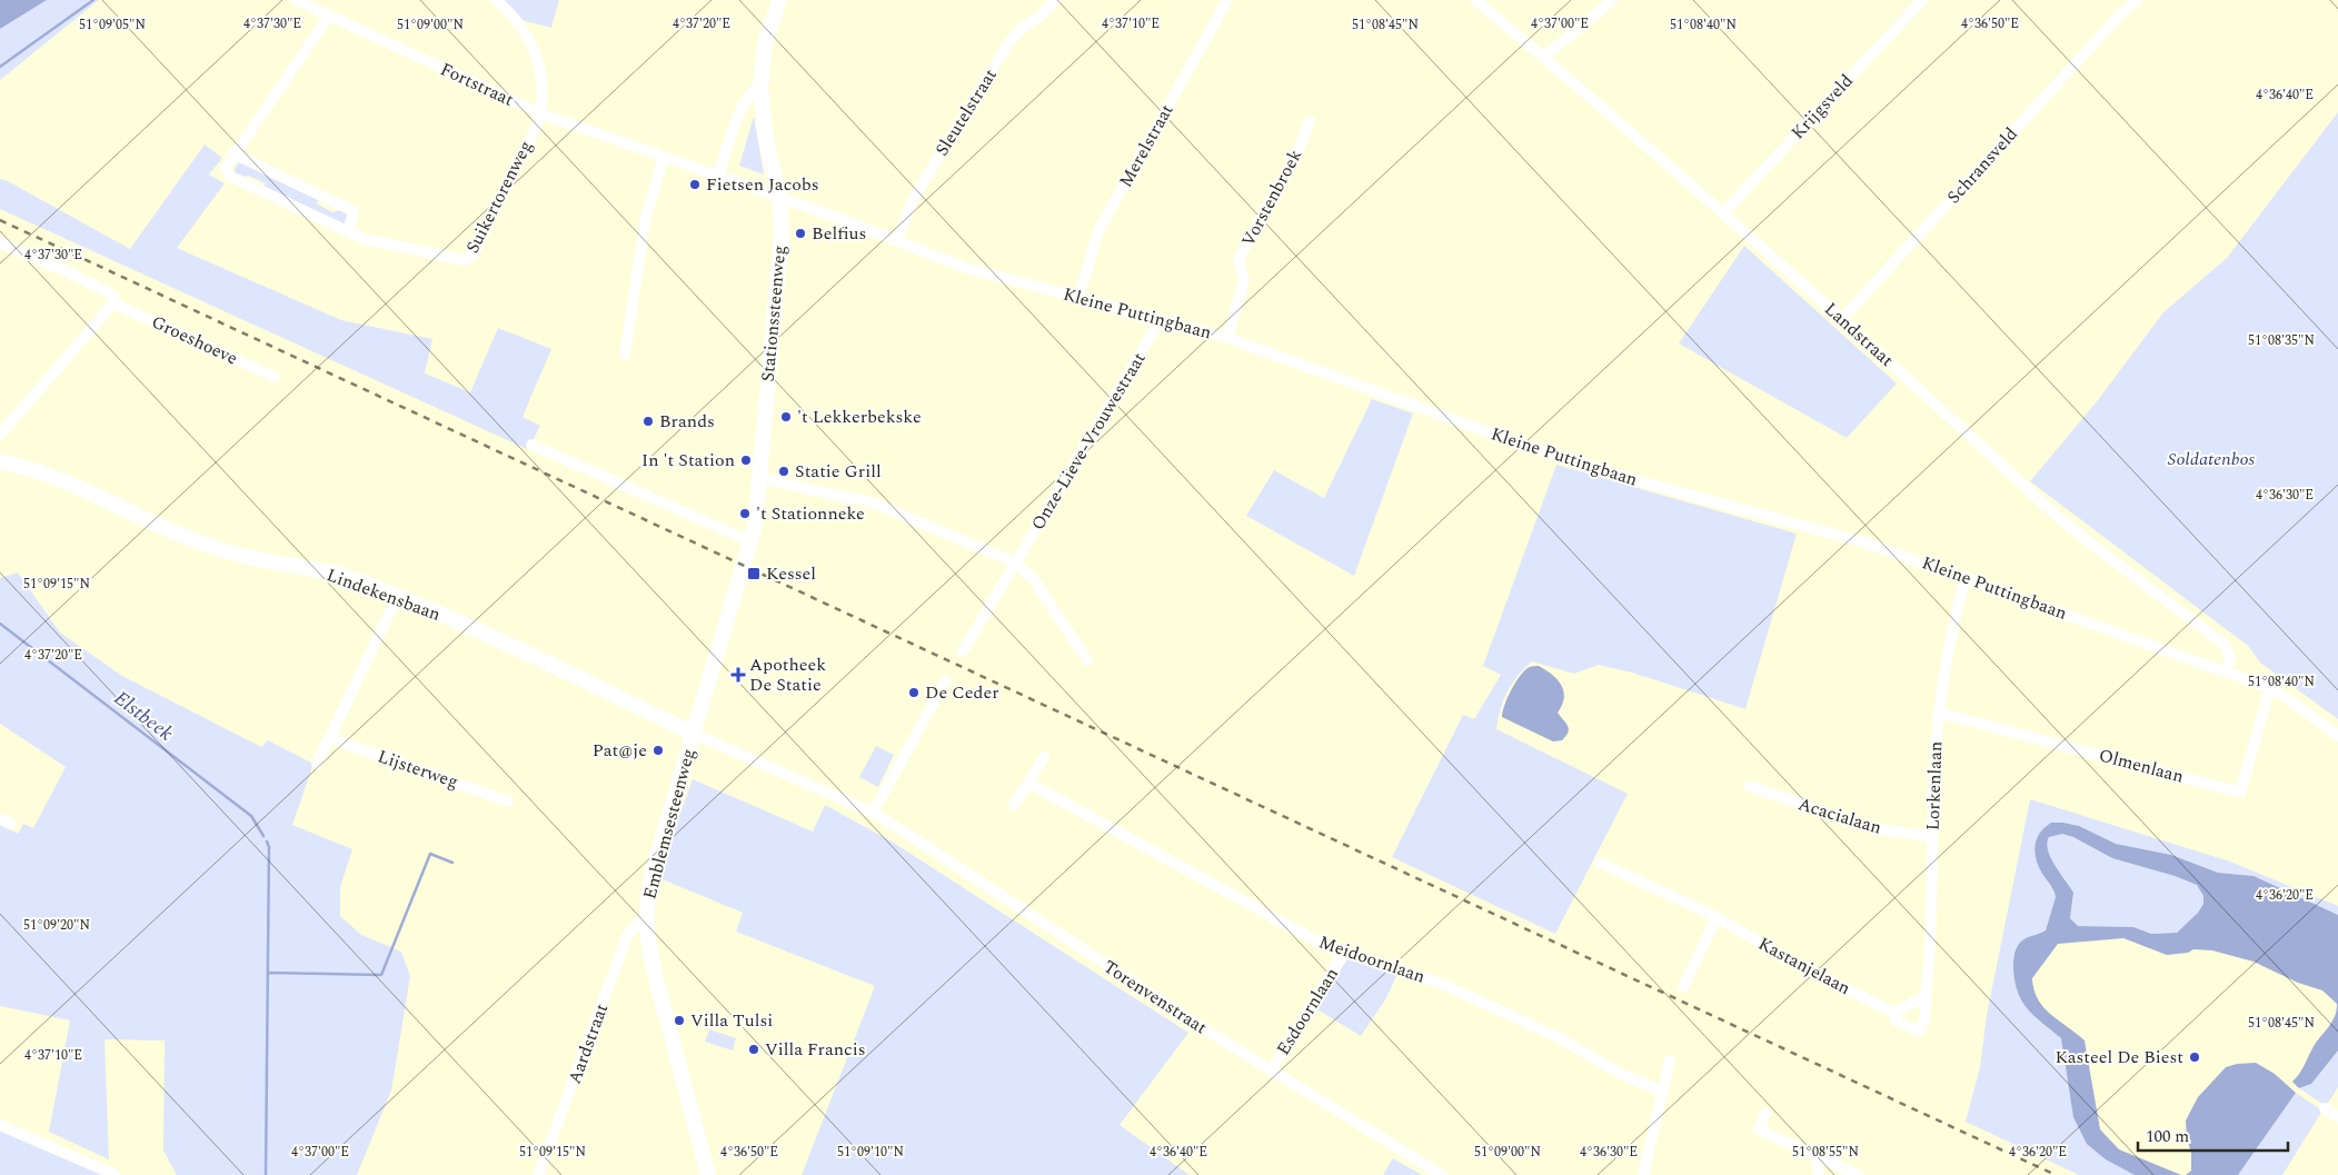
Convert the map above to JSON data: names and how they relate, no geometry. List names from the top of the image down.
{
  "streets": {
    "street": [
      "Fortstraat",
      "Krijgsveld",
      "Sleutelstraat",
      "Merelstraat",
      "Schransveld",
      "Suikertorenweg",
      "Vorstenbroek",
      "Stationssteenweg",
      "Kleine Puttingbaan",
      "Landstraat",
      "Groeshoeve",
      "Onze-Lieve-Vrouwestraat",
      "Lindekensbaan",
      "Olmenlaan",
      "Lijsterweg",
      "Lorkenlaan",
      "Acacialaan",
      "Emblemsesteenweg",
      "Meidoornlaan",
      "Kastanjelaan",
      "Torenvenstraat",
      "Esdoornlaan",
      "Aardstraat"
    ]
  },
  "crossings": [
    ["Fortstraat", "Suikertorenweg"],
    ["Fortstraat", "Stationssteenweg"],
    ["Fortstraat", "Kleine Puttingbaan"],
    ["Krijgsveld", "Landstraat"],
    ["Sleutelstraat", "Kleine Puttingbaan"],
    ["Merelstraat", "Kleine Puttingbaan"],
    ["Schransveld", "Landstraat"],
    ["Vorstenbroek", "Kleine Puttingbaan"],
    ["Stationssteenweg", "Kleine Puttingbaan"],
    ["Stationssteenweg", "Emblemsesteenweg"],
    ["Kleine Puttingbaan", "Landstraat"],
    ["Kleine Puttingbaan", "Onze-Lieve-Vrouwestraat"],
    ["Kleine Puttingbaan", "Olmenlaan"],
    ["Kleine Puttingbaan", "Lorkenlaan"],
    ["Lindekensbaan", "Emblemsesteenweg"],
    ["Lindekensbaan", "Torenvenstraat"],
    ["Olmenlaan", "Lorkenlaan"],
    ["Lorkenlaan", "Acacialaan"],
    ["Lorkenlaan", "Kastanjelaan"],
    ["Emblemsesteenweg", "Torenvenstraat"],
    ["Emblemsesteenweg", "Aardstraat"],
    ["Meidoornlaan", "Esdoornlaan"],
    ["Torenvenstraat", "Esdoornlaan"]
  ],
  "water": ["Elstbeek"],
  "parks": ["Soldatenbos"],
  "places": {
    "other": [
      "Fietsen Jacobs",
      "Belfius",
      "'t Lekkerbekske",
      "Brands",
      "In 't Station",
      "Statie Grill",
      "'t Stationneke",
      "De Ceder",
      "Pat@je",
      "Villa Tulsi",
      "Villa Francis",
      "Kasteel De Biest"
    ],
    "transit": ["Kessel"],
    "health": ["Apotheek De Statie"]
  },
  "scale_bar": "100 m",
  "coordinates": [
    "4°37'30\"E",
    "4°37'20\"E",
    "4°37'10\"E",
    "4°37'00\"E",
    "4°36'50\"E",
    "51°09'05\"N",
    "51°08'45\"N",
    "51°08'40\"N",
    "51°09'00\"N",
    "4°36'40\"E",
    "51°08'35\"N",
    "4°36'30\"E",
    "51°09'15\"N",
    "4°36'20\"E",
    "51°09'20\"N",
    "51°09'10\"N",
    "51°08'55\"N"
  ]
}
